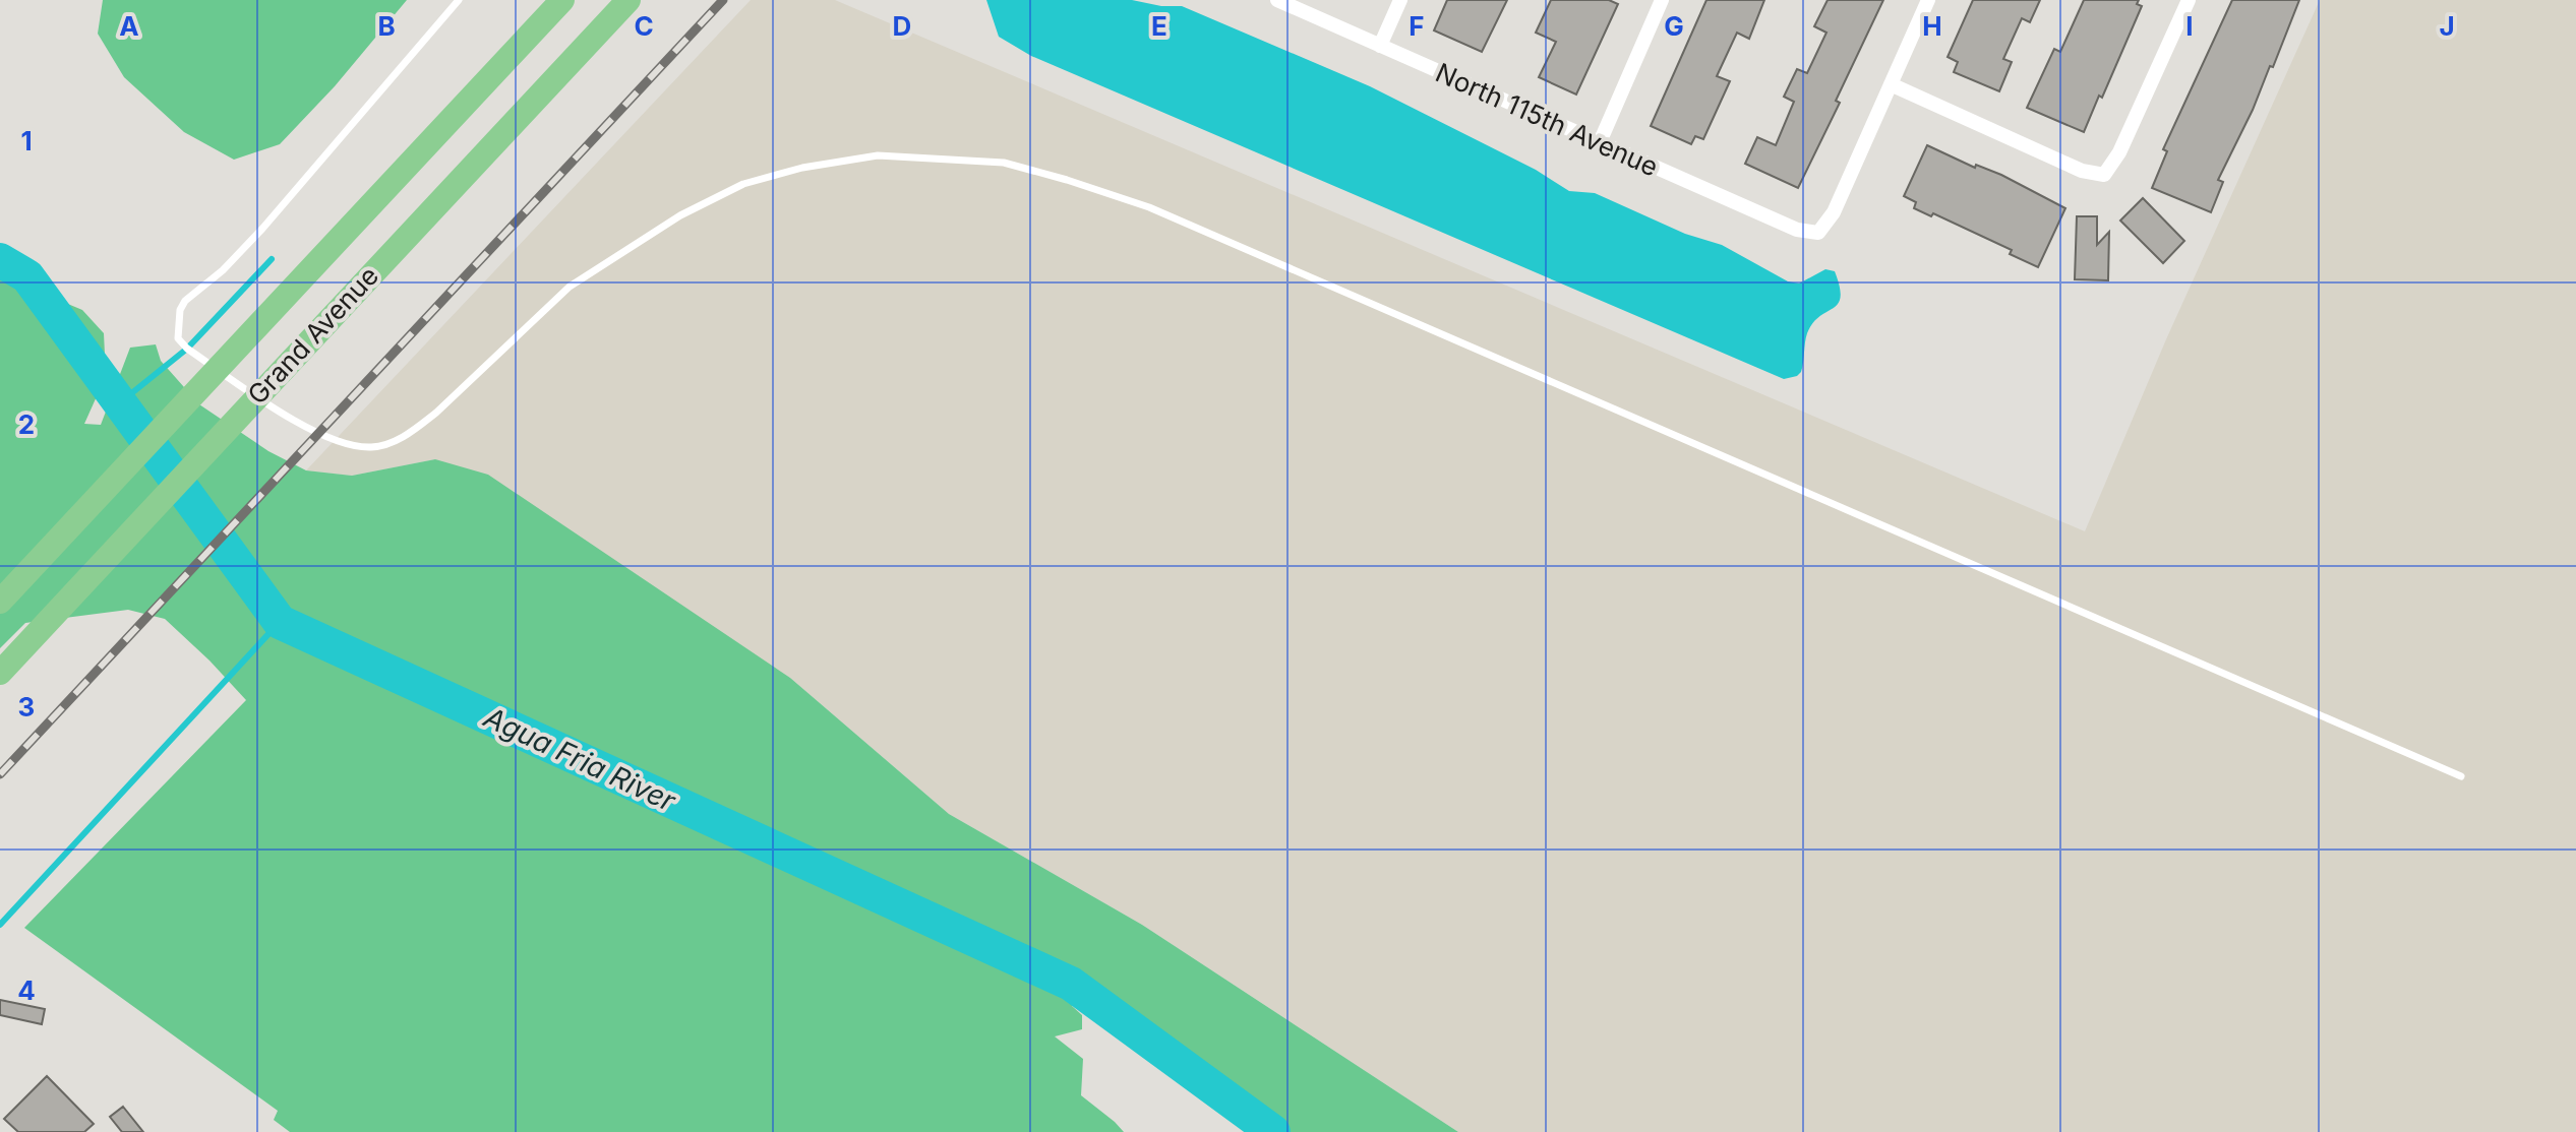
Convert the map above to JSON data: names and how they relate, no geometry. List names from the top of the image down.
{
  "streets": {
    "highway": ["Grand Avenue"],
    "street": ["North 115th Avenue"]
  },
  "water": ["Agua Fria River"],
  "grid": {
    "columns": [
      "A",
      "B",
      "C",
      "D",
      "E",
      "F",
      "G",
      "H",
      "I",
      "J"
    ],
    "rows": [
      "1",
      "2",
      "3",
      "4"
    ]
  }
}
